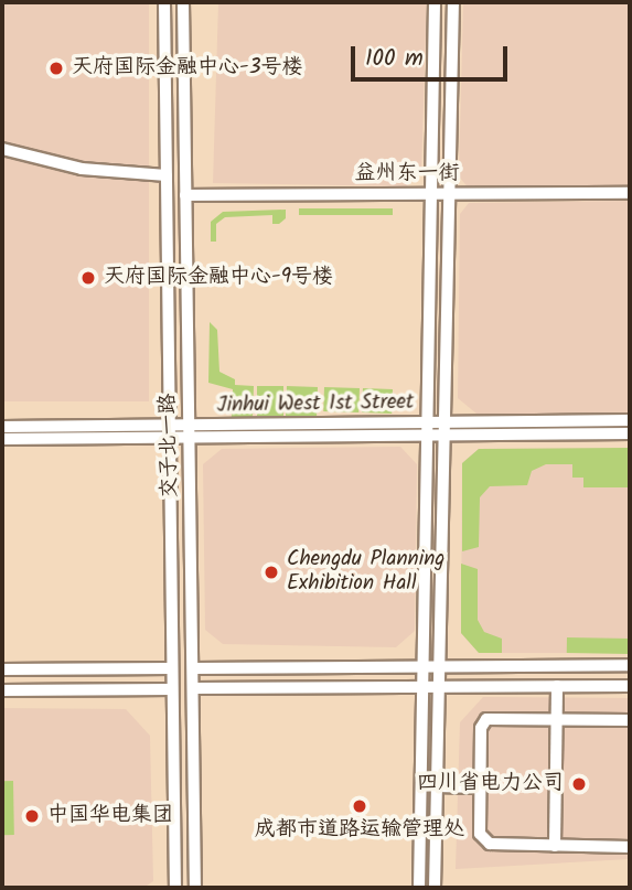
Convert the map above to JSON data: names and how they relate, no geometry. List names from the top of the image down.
{
  "streets": {
    "street": ["益州东一街", "Jinhui West 1st Street", "交子北一路"]
  },
  "crossings": [
    ["益州东一街", "交子北一路"],
    ["Jinhui West 1st Street", "交子北一路"]
  ],
  "places": [
    "天府国际金融中心-3号楼",
    "天府国际金融中心-9号楼",
    "Chengdu Planning Exhibition Hall",
    "四川省电力公司",
    "成都市道路运输管理处",
    "中国华电集团"
  ],
  "scale_bar": "100 m"
}
